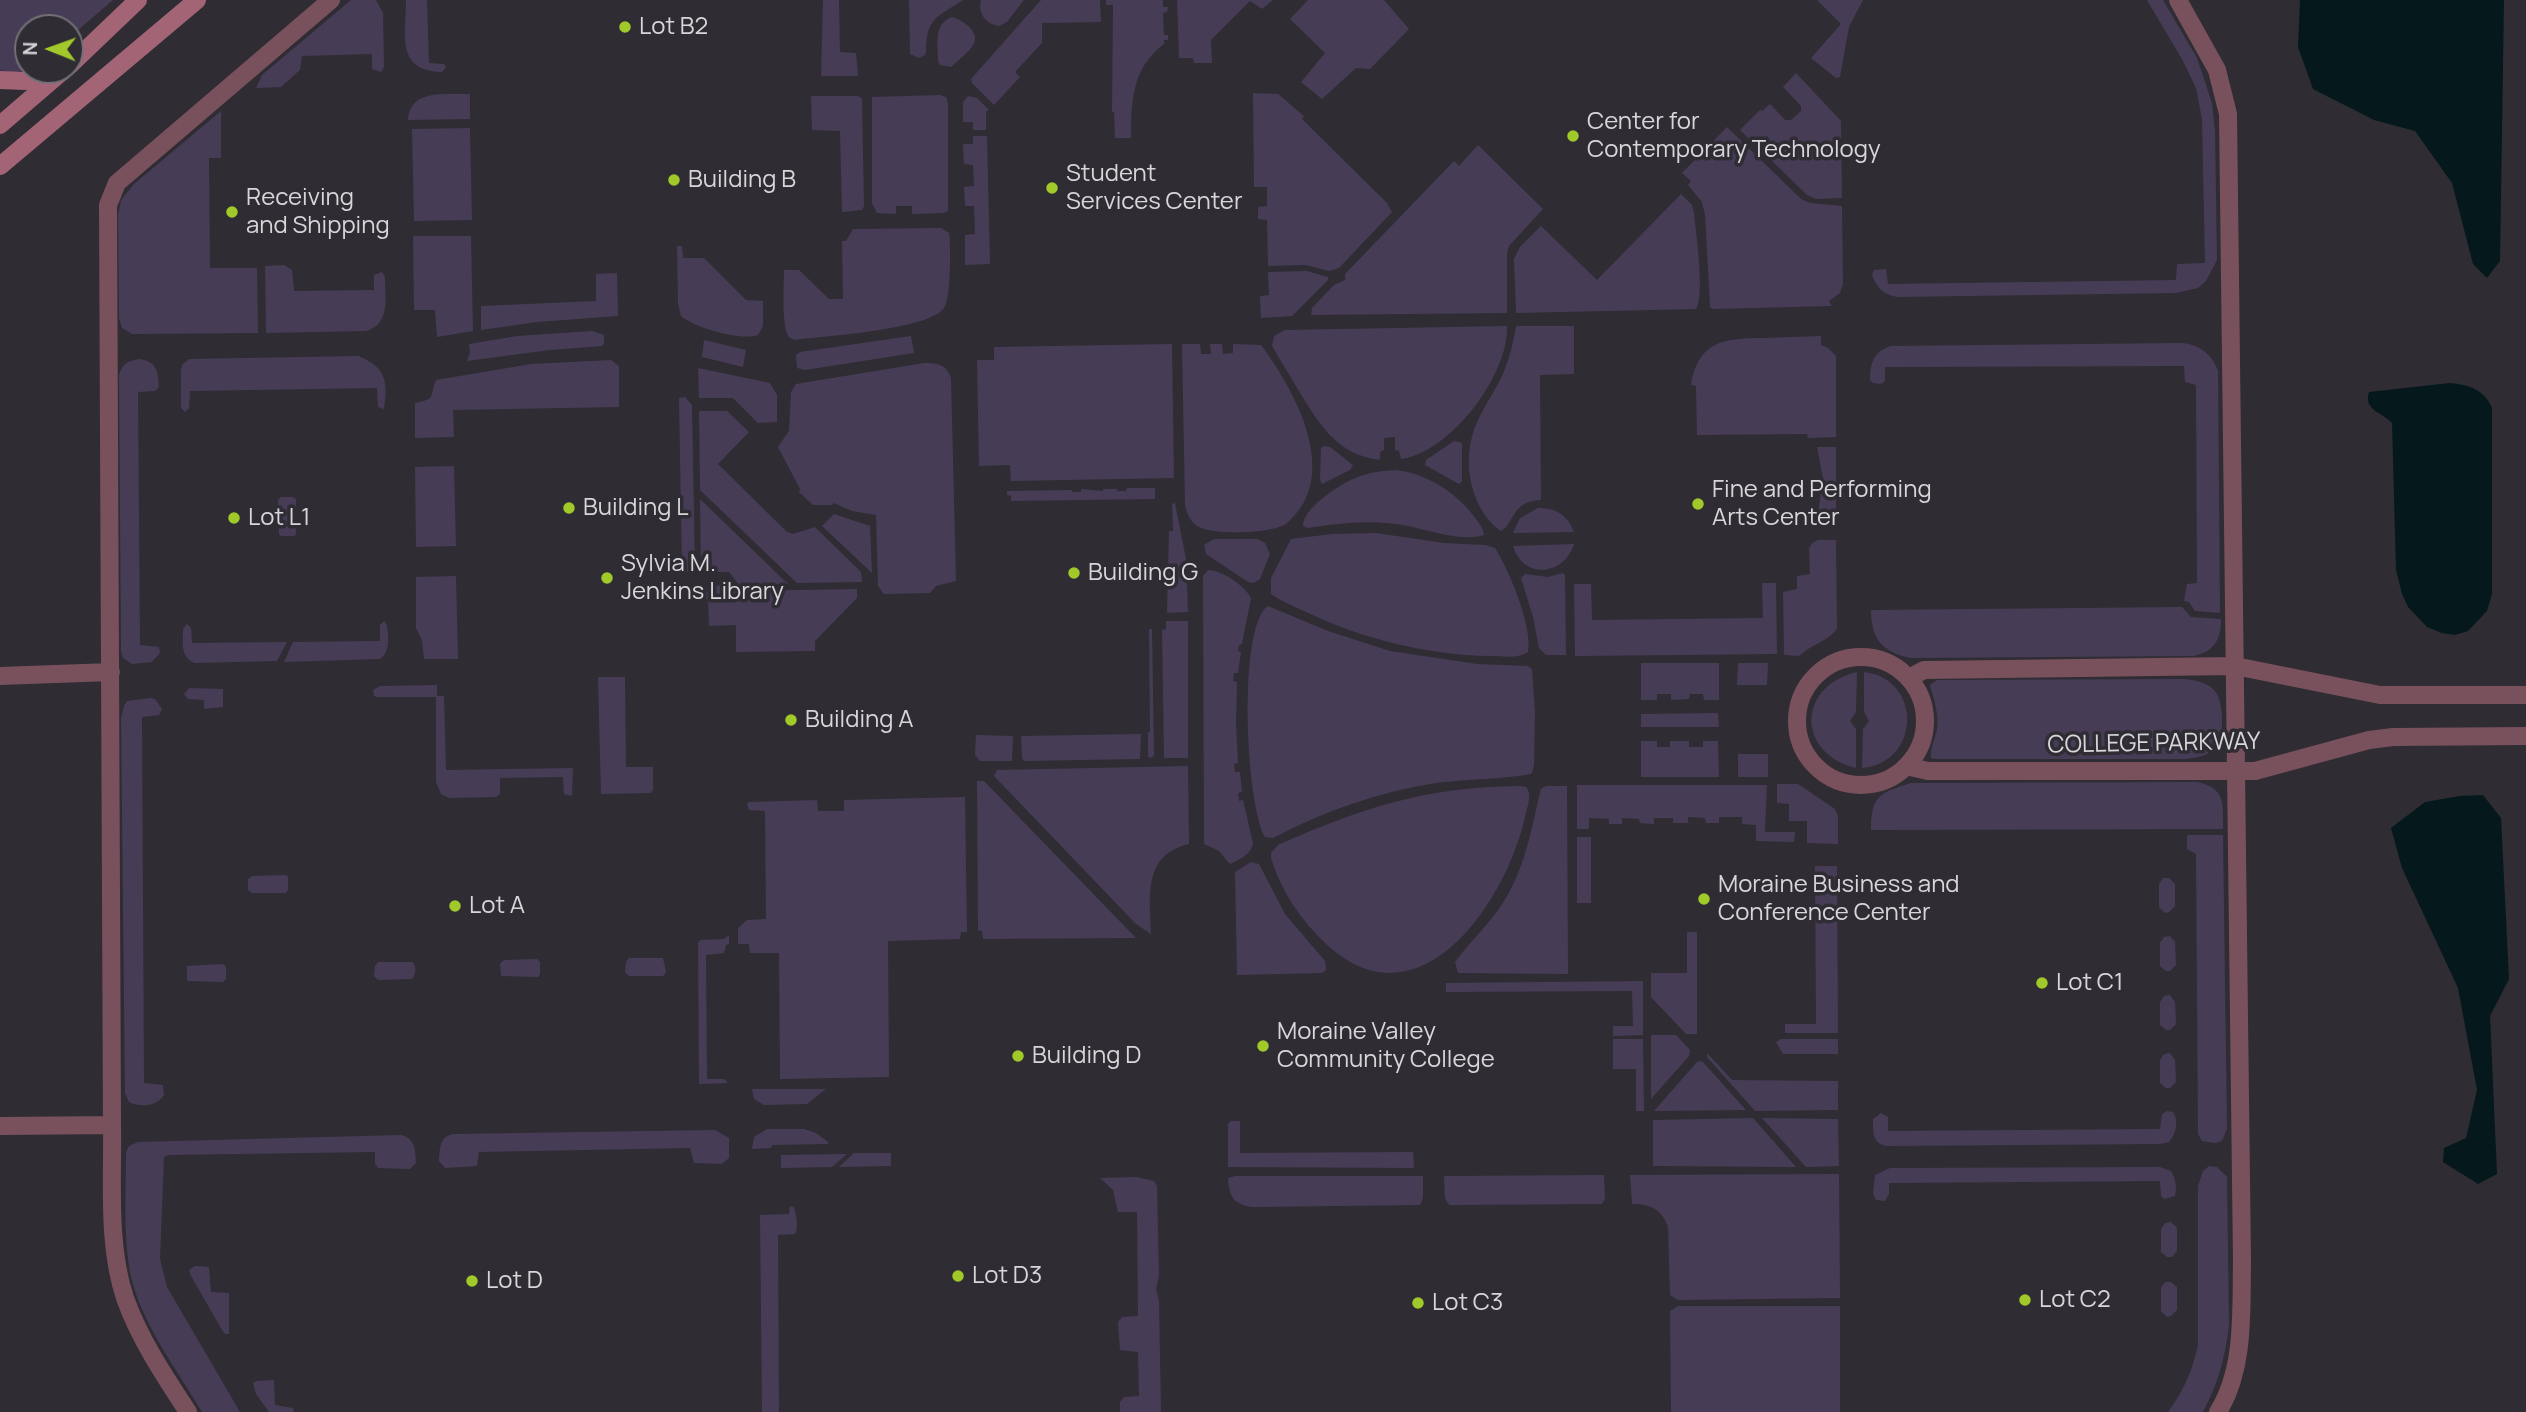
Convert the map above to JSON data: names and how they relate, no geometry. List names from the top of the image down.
{
  "streets": {
    "street": ["COLLEGE PARKWAY"]
  },
  "places": [
    "Lot B2",
    "Center for Contemporary Technology",
    "Building B",
    "Student Services Center",
    "Receiving and Shipping",
    "Fine and Performing Arts Center",
    "Building L",
    "Lot L1",
    "Building G",
    "Sylvia M. Jenkins Library",
    "Building A",
    "Moraine Business and Conference Center",
    "Lot A",
    "Lot C1",
    "Moraine Valley Community College",
    "Building D",
    "Lot D3",
    "Lot D",
    "Lot C2",
    "Lot C3"
  ],
  "north": "left"
}
